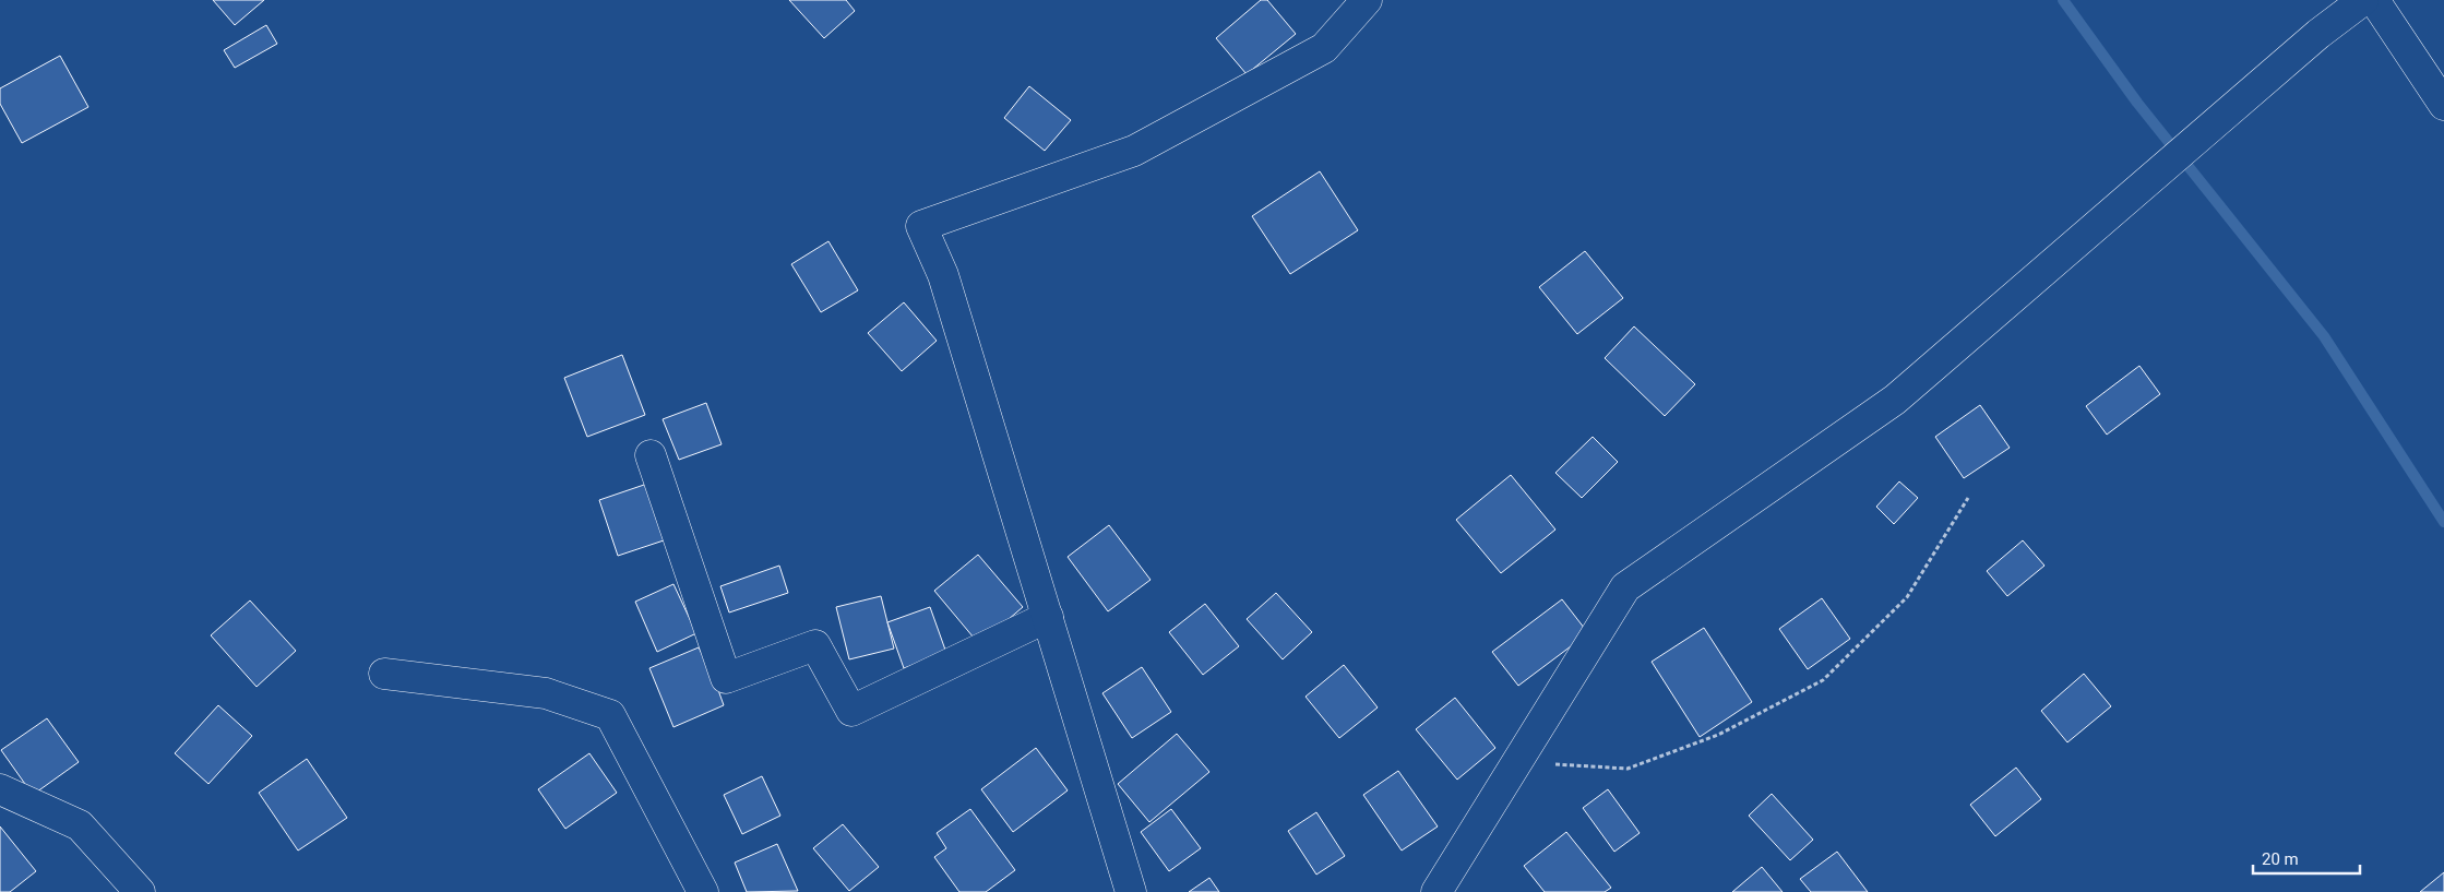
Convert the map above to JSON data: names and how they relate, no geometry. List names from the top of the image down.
{
  "scale_bar": "20 m"
}
